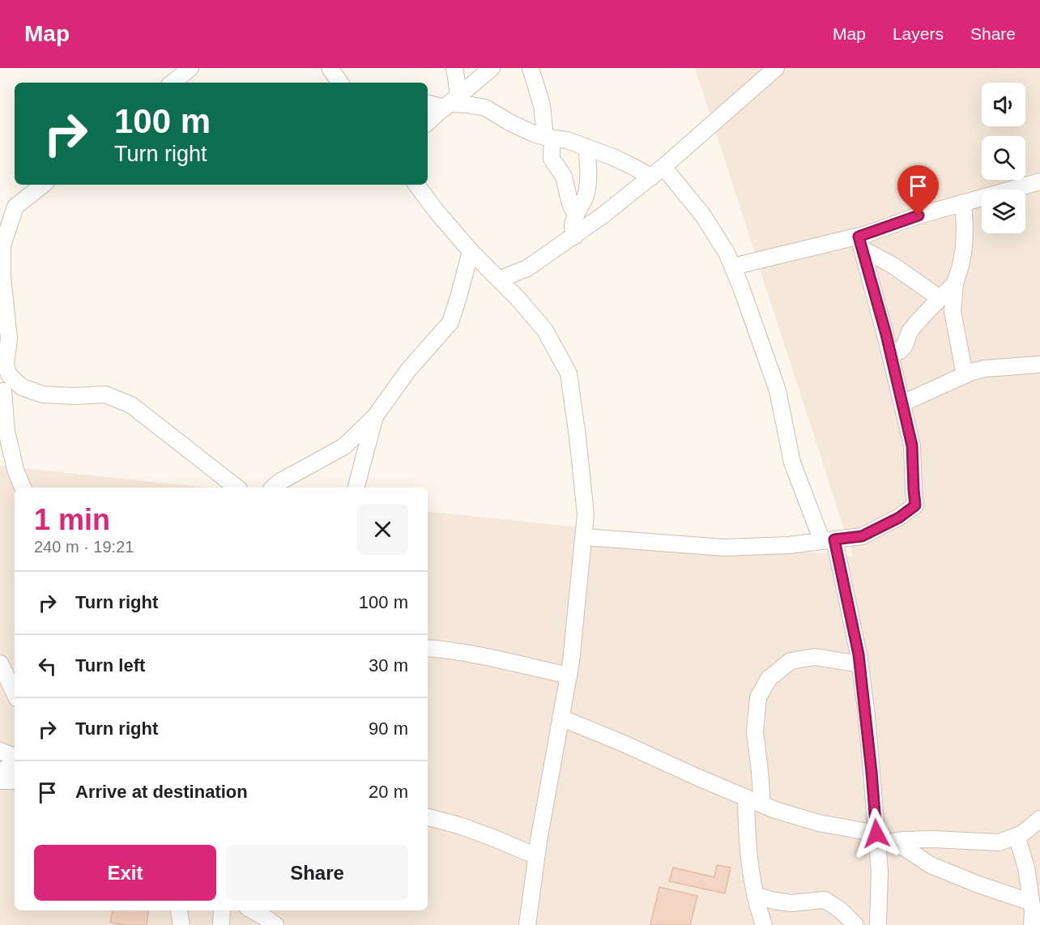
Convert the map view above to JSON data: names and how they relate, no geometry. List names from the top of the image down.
{
  "page": {
    "header": "Map",
    "nav": ["Map", "Layers", "Share"],
    "turn": ["100 m", "Turn right"],
    "heading": ["1 min", "240 m · 19:21"],
    "list": [
      {
        "name": "Turn right",
        "value": "100 m"
      },
      {
        "name": "Turn left",
        "value": "30 m"
      },
      {
        "name": "Turn right",
        "value": "90 m"
      },
      {
        "name": "Arrive at destination",
        "value": "20 m"
      }
    ],
    "buttons": ["Exit", "Share"]
  }
}
